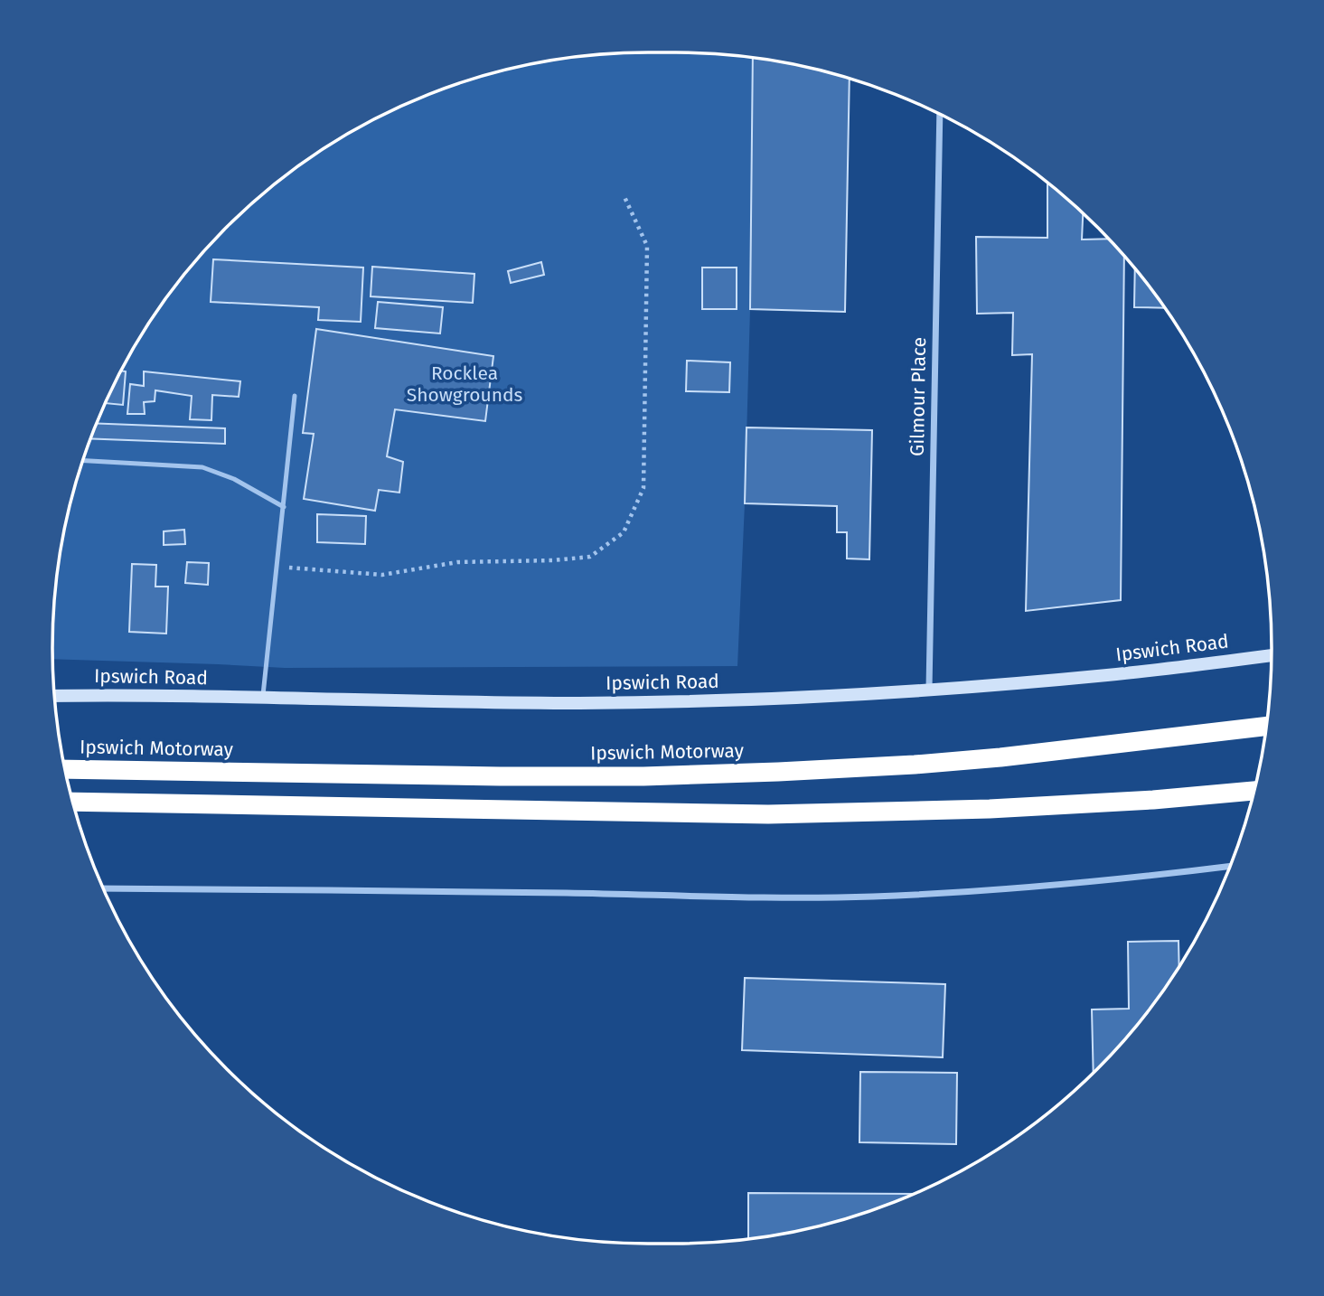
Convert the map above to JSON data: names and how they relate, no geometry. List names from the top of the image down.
{
  "streets": {
    "highway": ["Ipswich Motorway"],
    "street": ["Gilmour Place", "Ipswich Road"]
  },
  "crossings": [
    ["Gilmour Place", "Ipswich Road"]
  ],
  "parks": ["Rocklea Showgrounds"]
}
